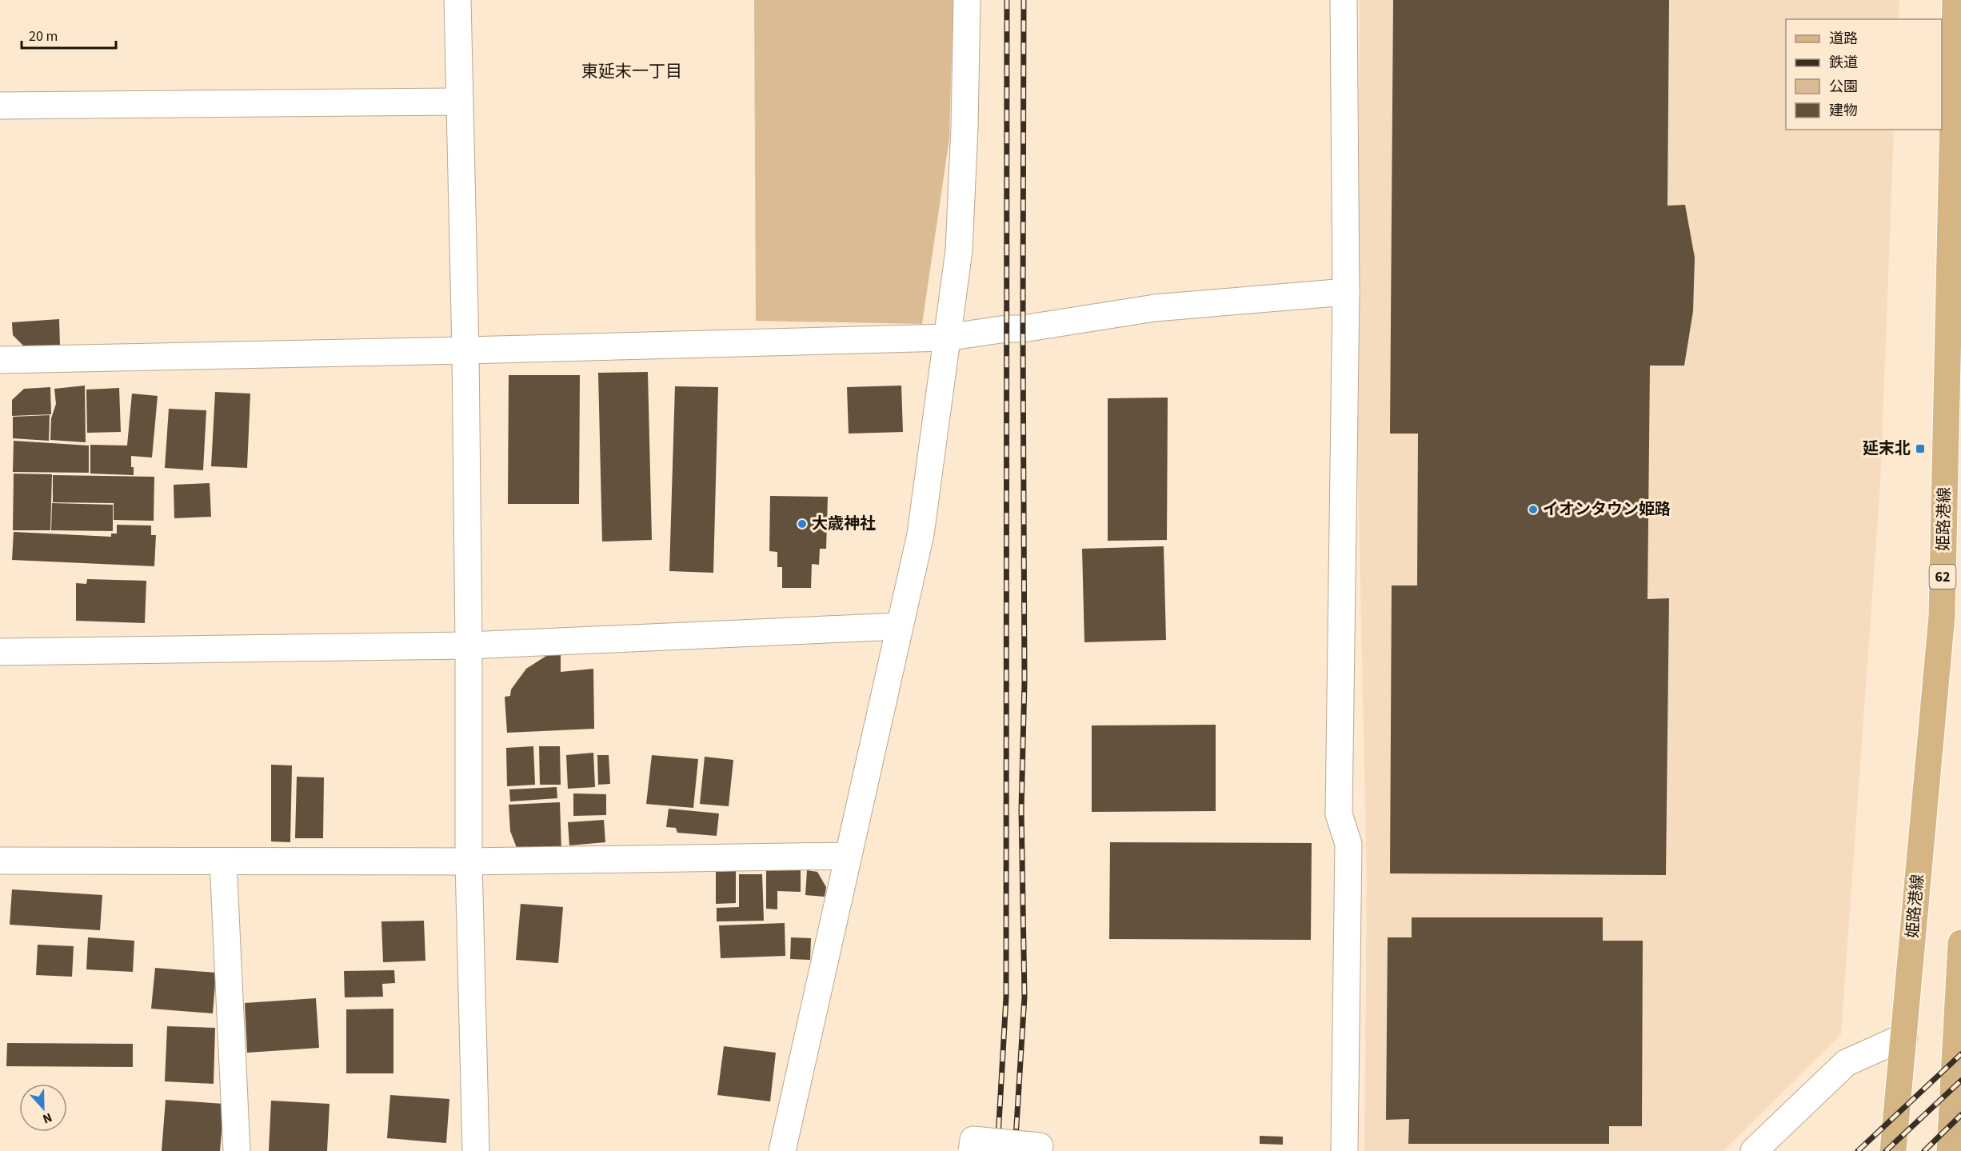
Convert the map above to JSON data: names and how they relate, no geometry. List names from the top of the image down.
{
  "streets": {
    "main road": ["姫路港線", "62"]
  },
  "districts": ["東延末一丁目"],
  "places": {
    "transit": ["延末北"],
    "other": ["イオンタウン姫路", "大歳神社"]
  },
  "legend": [
    "道路",
    "鉄道",
    "公園",
    "建物"
  ],
  "scale_bar": "20 m",
  "north": "bottom"
}
